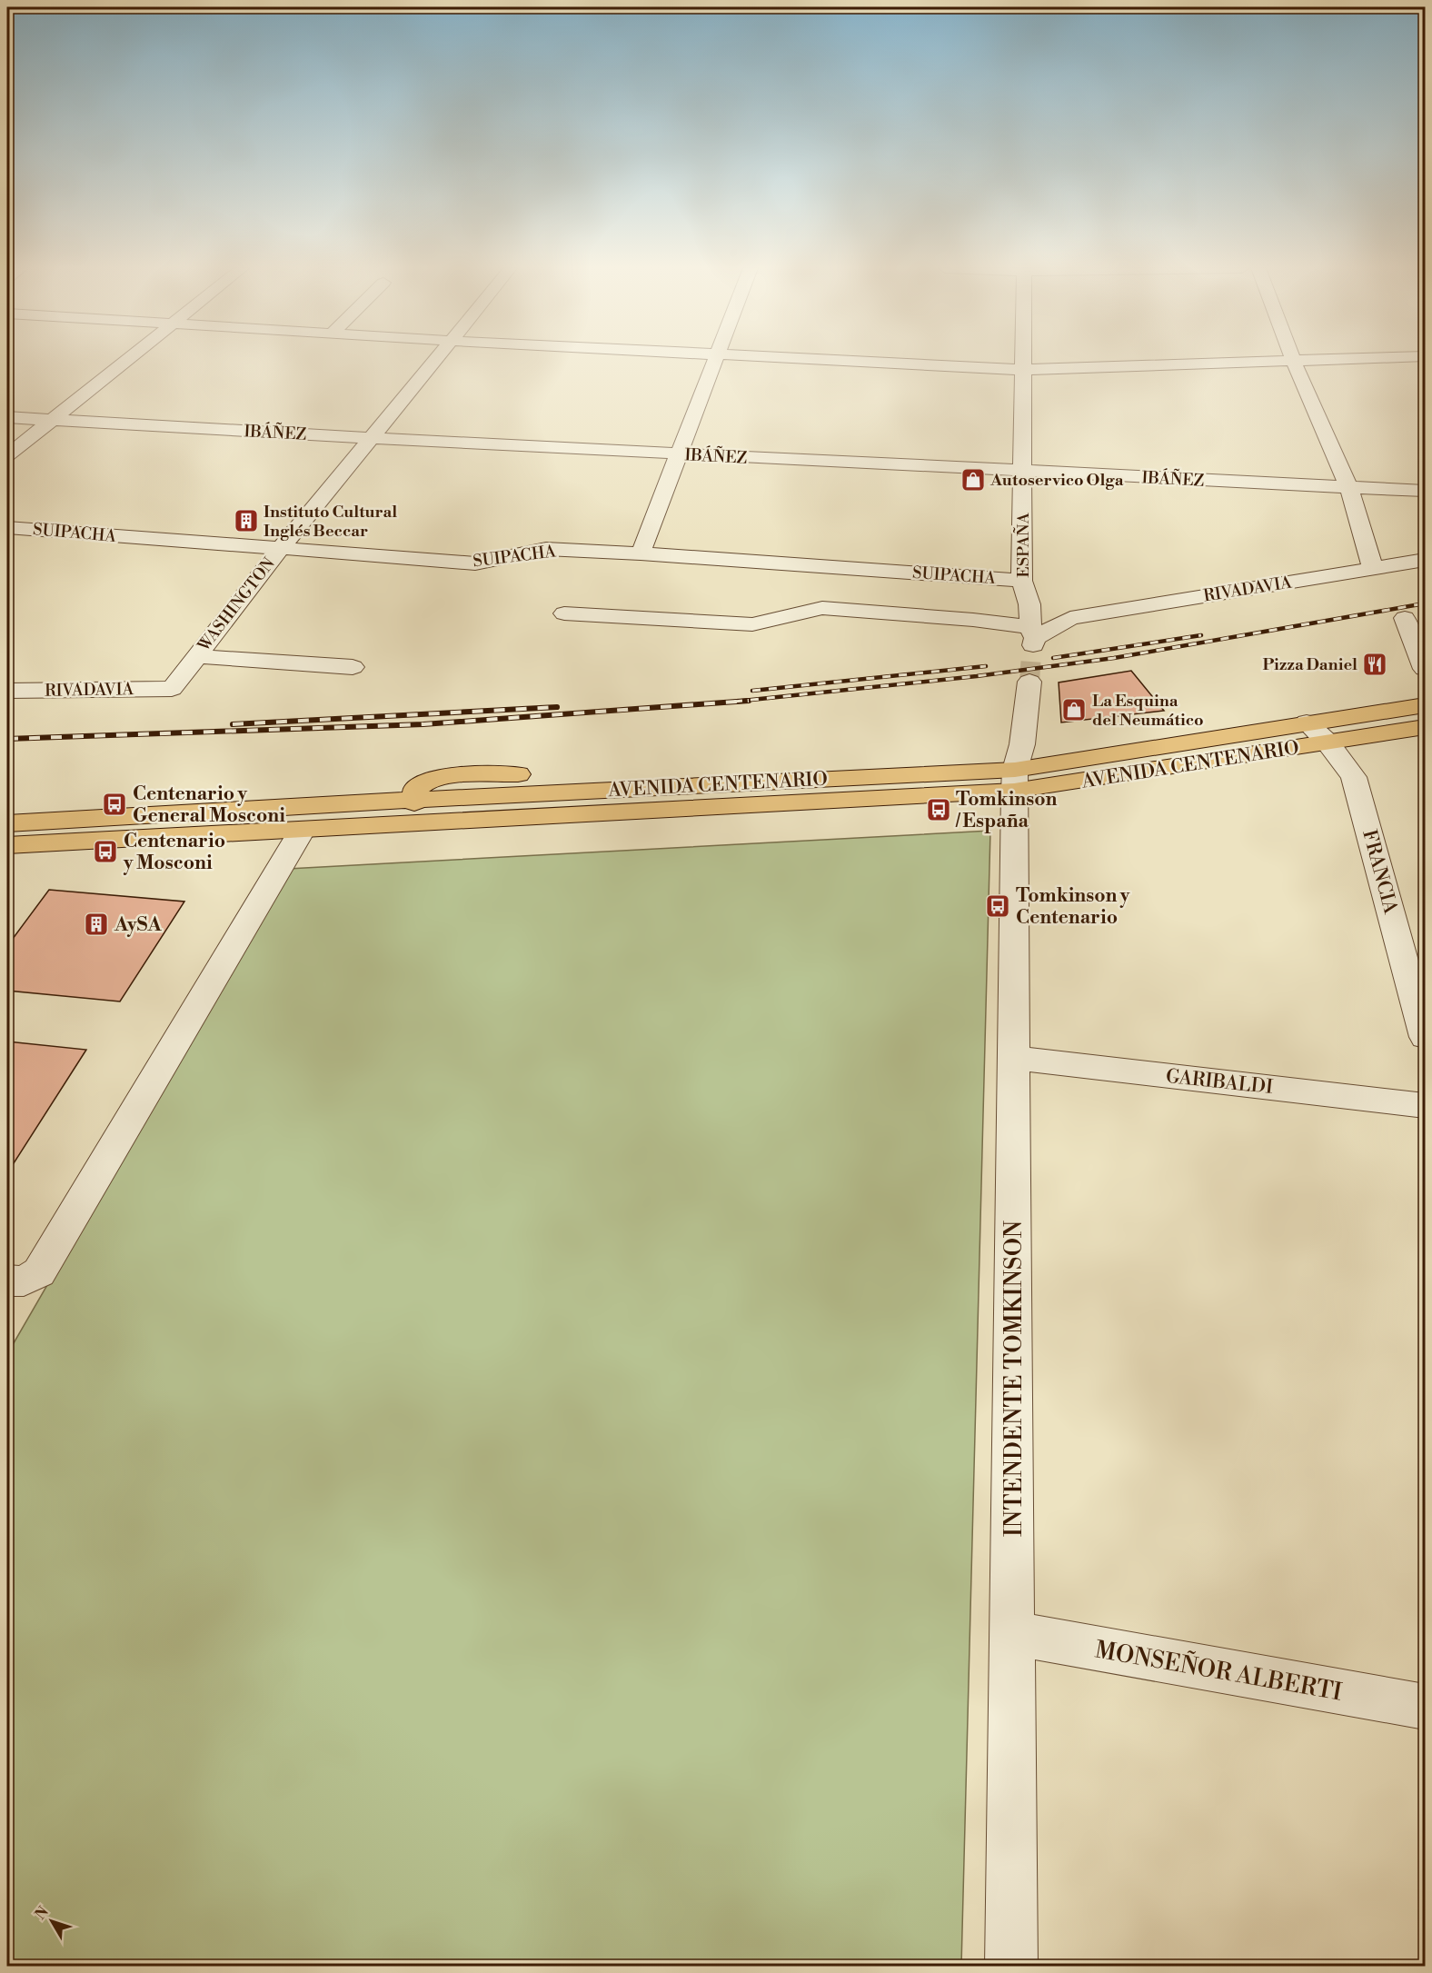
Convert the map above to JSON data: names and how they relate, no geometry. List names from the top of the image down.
{
  "streets": {
    "main road": ["AVENIDA CENTENARIO"],
    "street": [
      "IBÁÑEZ",
      "SUIPACHA",
      "ESPAÑA",
      "RIVADAVIA",
      "WASHINGTON",
      "FRANCIA",
      "GARIBALDI",
      "INTENDENTE TOMKINSON",
      "MONSEÑOR ALBERTI"
    ]
  },
  "crossings": [
    ["IBÁÑEZ", "ESPAÑA"],
    ["IBÁÑEZ", "WASHINGTON"],
    ["SUIPACHA", "ESPAÑA"],
    ["SUIPACHA", "WASHINGTON"],
    ["ESPAÑA", "RIVADAVIA"],
    ["RIVADAVIA", "WASHINGTON"],
    ["AVENIDA CENTENARIO", "FRANCIA"],
    ["AVENIDA CENTENARIO", "INTENDENTE TOMKINSON"],
    ["GARIBALDI", "INTENDENTE TOMKINSON"],
    ["INTENDENTE TOMKINSON", "MONSEÑOR ALBERTI"]
  ],
  "places": {
    "shop": ["Autoservico Olga", "La Esquina del Neumático"],
    "building": ["Instituto Cultural Inglés Beccar", "AySA"],
    "restaurant": ["Pizza Daniel"],
    "bus stop": [
      "Centenario y General Mosconi",
      "Tomkinson / España",
      "Centenario y Mosconi",
      "Tomkinson y Centenario"
    ]
  },
  "north": "top left"
}
